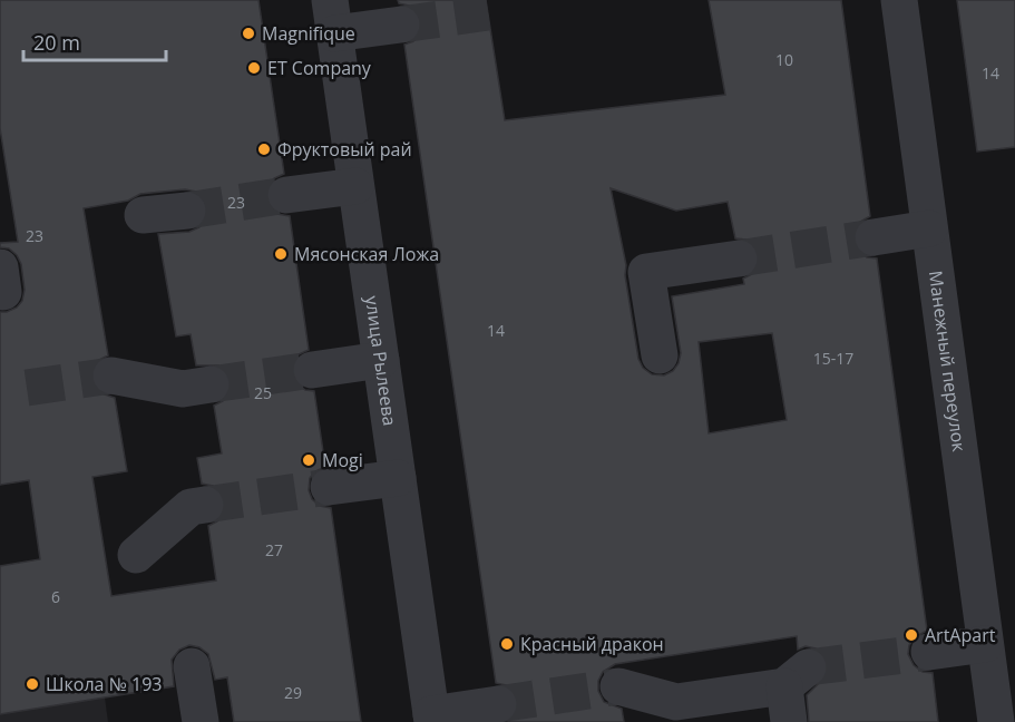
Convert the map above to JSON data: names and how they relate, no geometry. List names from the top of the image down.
{
  "streets": {
    "street": ["улица Рылеева", "Манежный переулок"]
  },
  "places": [
    "Magnifique",
    "ET Company",
    "Фруктовый рай",
    "Мясонская Ложа",
    "Mogi",
    "ArtApart",
    "Красный дракон",
    "Школа № 193"
  ],
  "house_numbers": [
    "10",
    "14",
    "23",
    "23",
    "14",
    "15-17",
    "25",
    "27",
    "6",
    "29"
  ],
  "scale_bar": "20 m"
}
